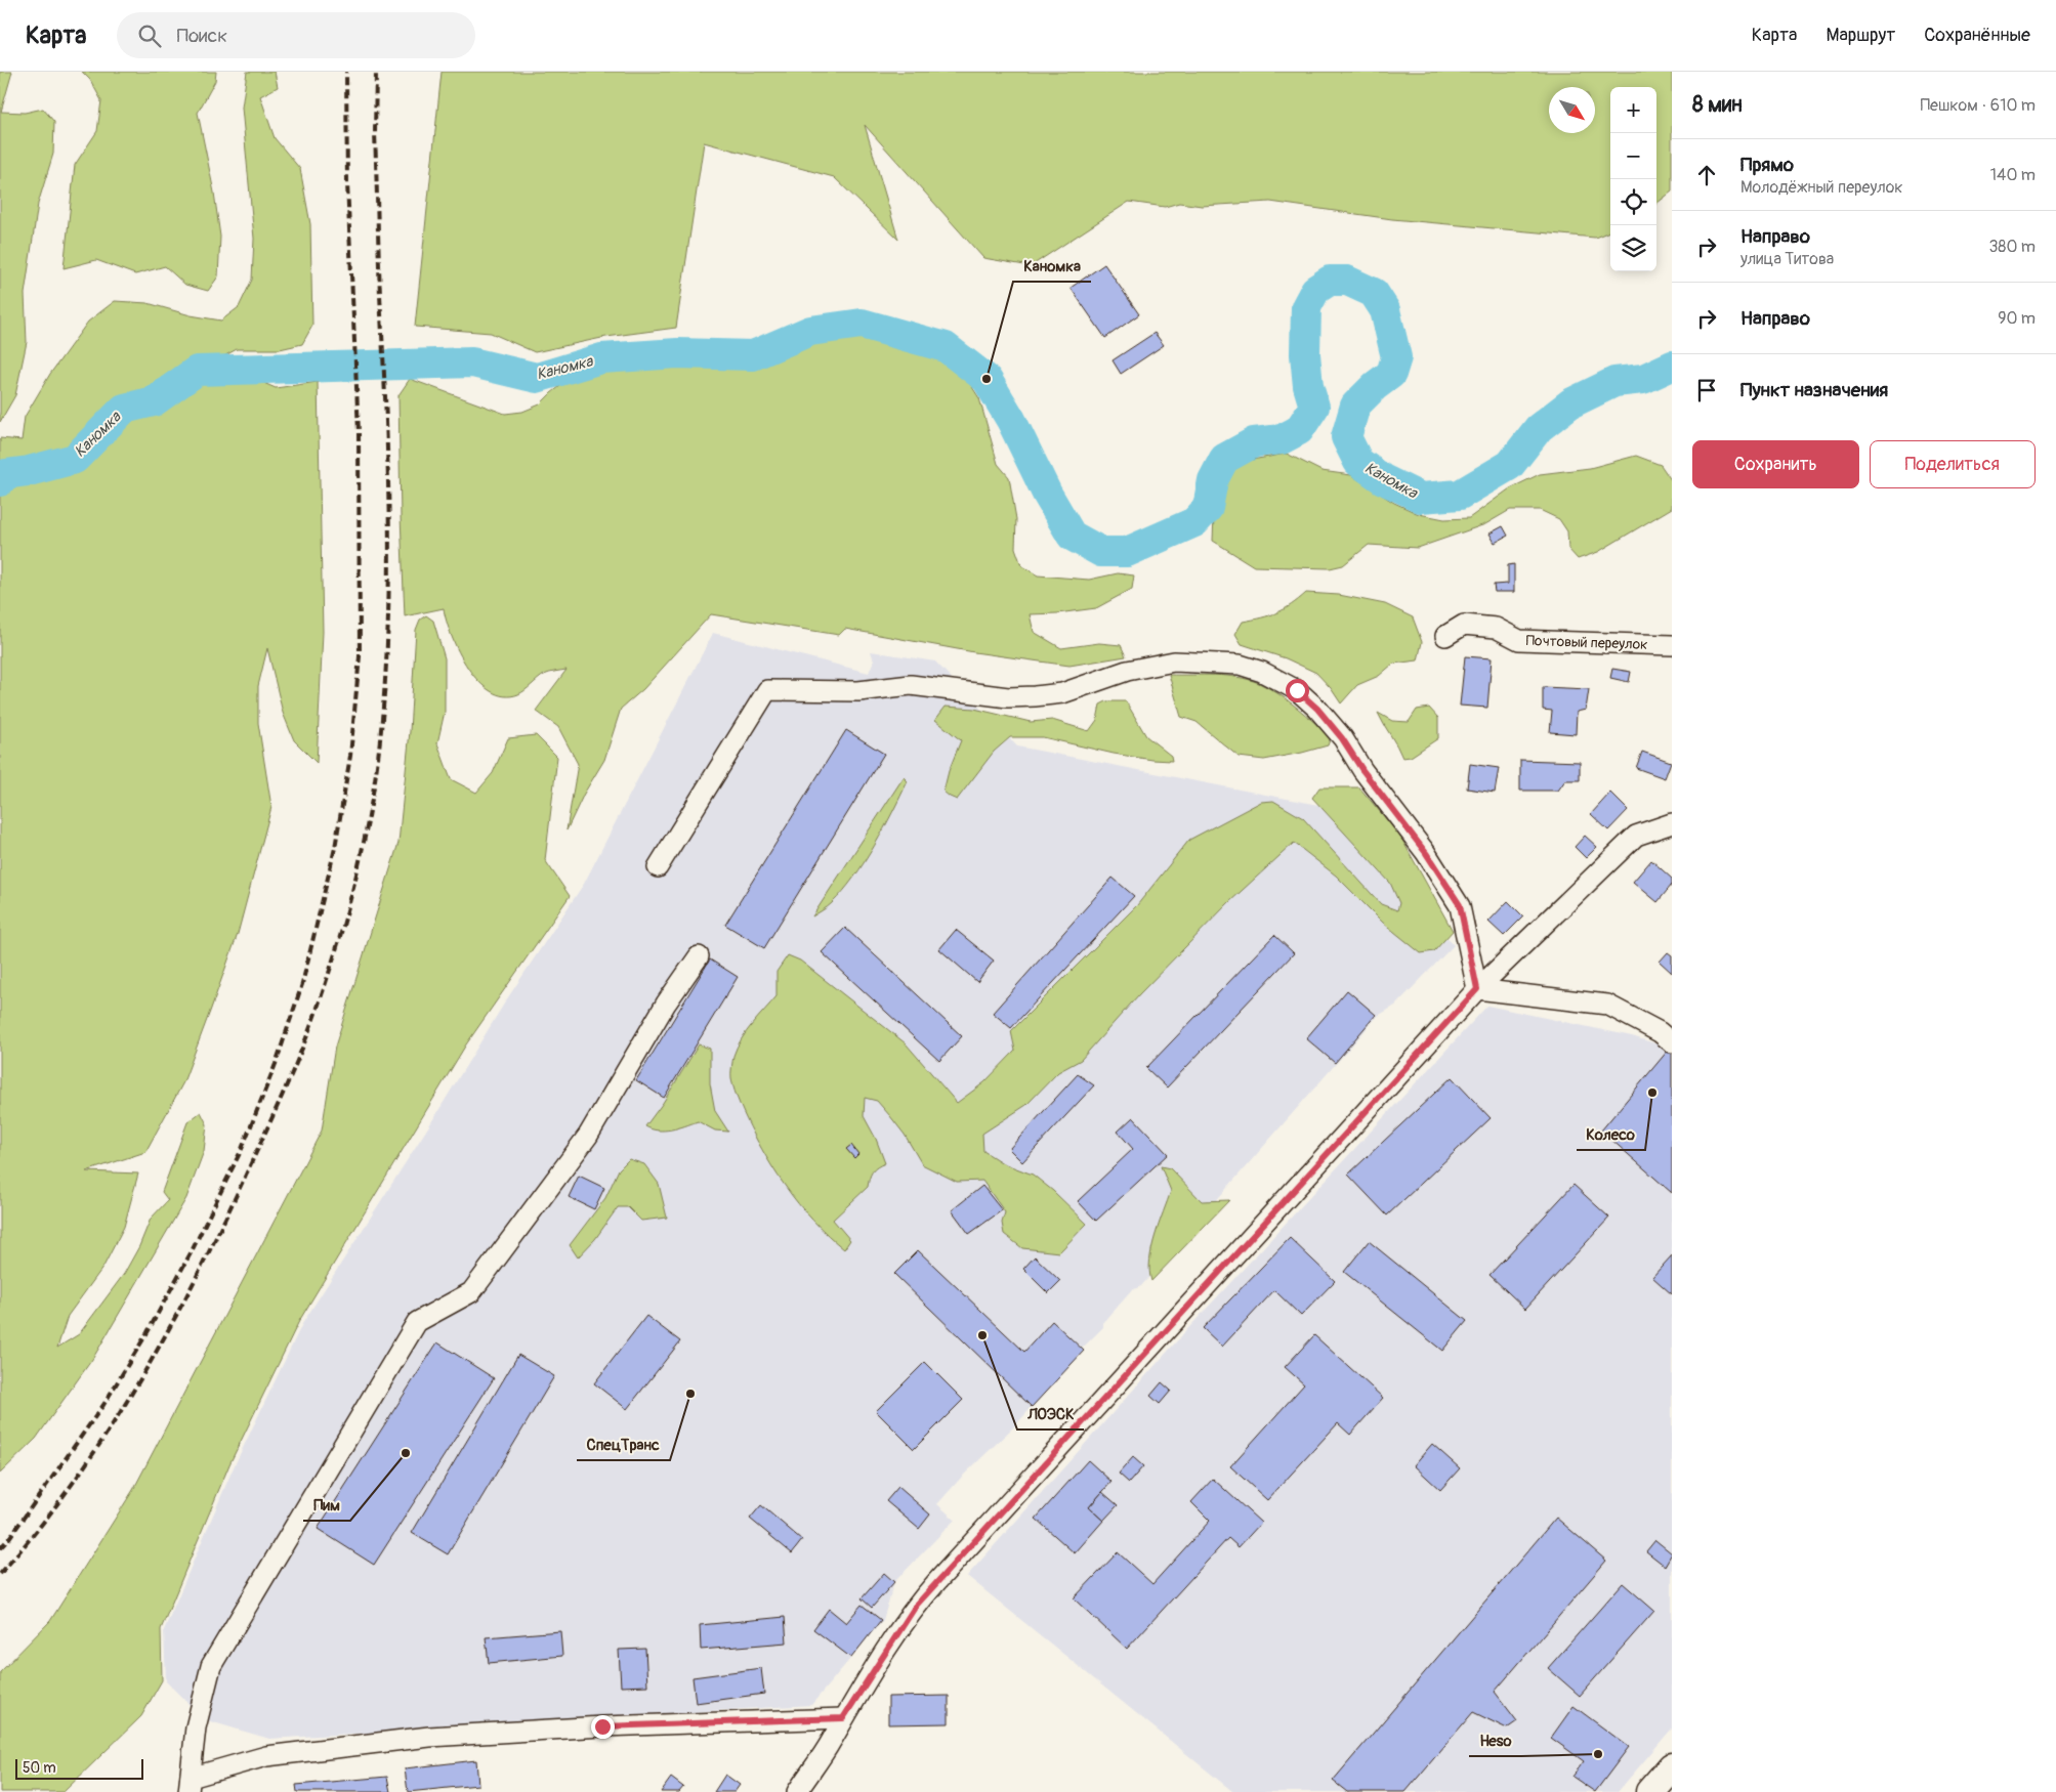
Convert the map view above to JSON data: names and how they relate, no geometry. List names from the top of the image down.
{
  "streets": {
    "street": ["Почтовый переулок"]
  },
  "water": ["Каномка"],
  "places": [
    "Каномка",
    "Колесо",
    "ЛОЭСК",
    "СпецТранс",
    "Пим",
    "Heso"
  ],
  "scale_bar": "50 m",
  "north": "bottom right",
  "page": {
    "header": "Карта",
    "search": "Поиск",
    "nav": ["Карта", "Маршрут", "Сохранённые"],
    "heading": ["8 мин", "Пешком · 610 m"],
    "map_buttons": ["+", "−"],
    "list": [
      ["Прямо", "Молодёжный переулок", "140 m"],
      ["Направо", "улица Титова", "380 m"],
      ["Направо", "90 m"],
      "Пункт назначения"
    ],
    "buttons": ["Сохранить", "Поделиться"],
    "scale": "50 m"
  }
}
